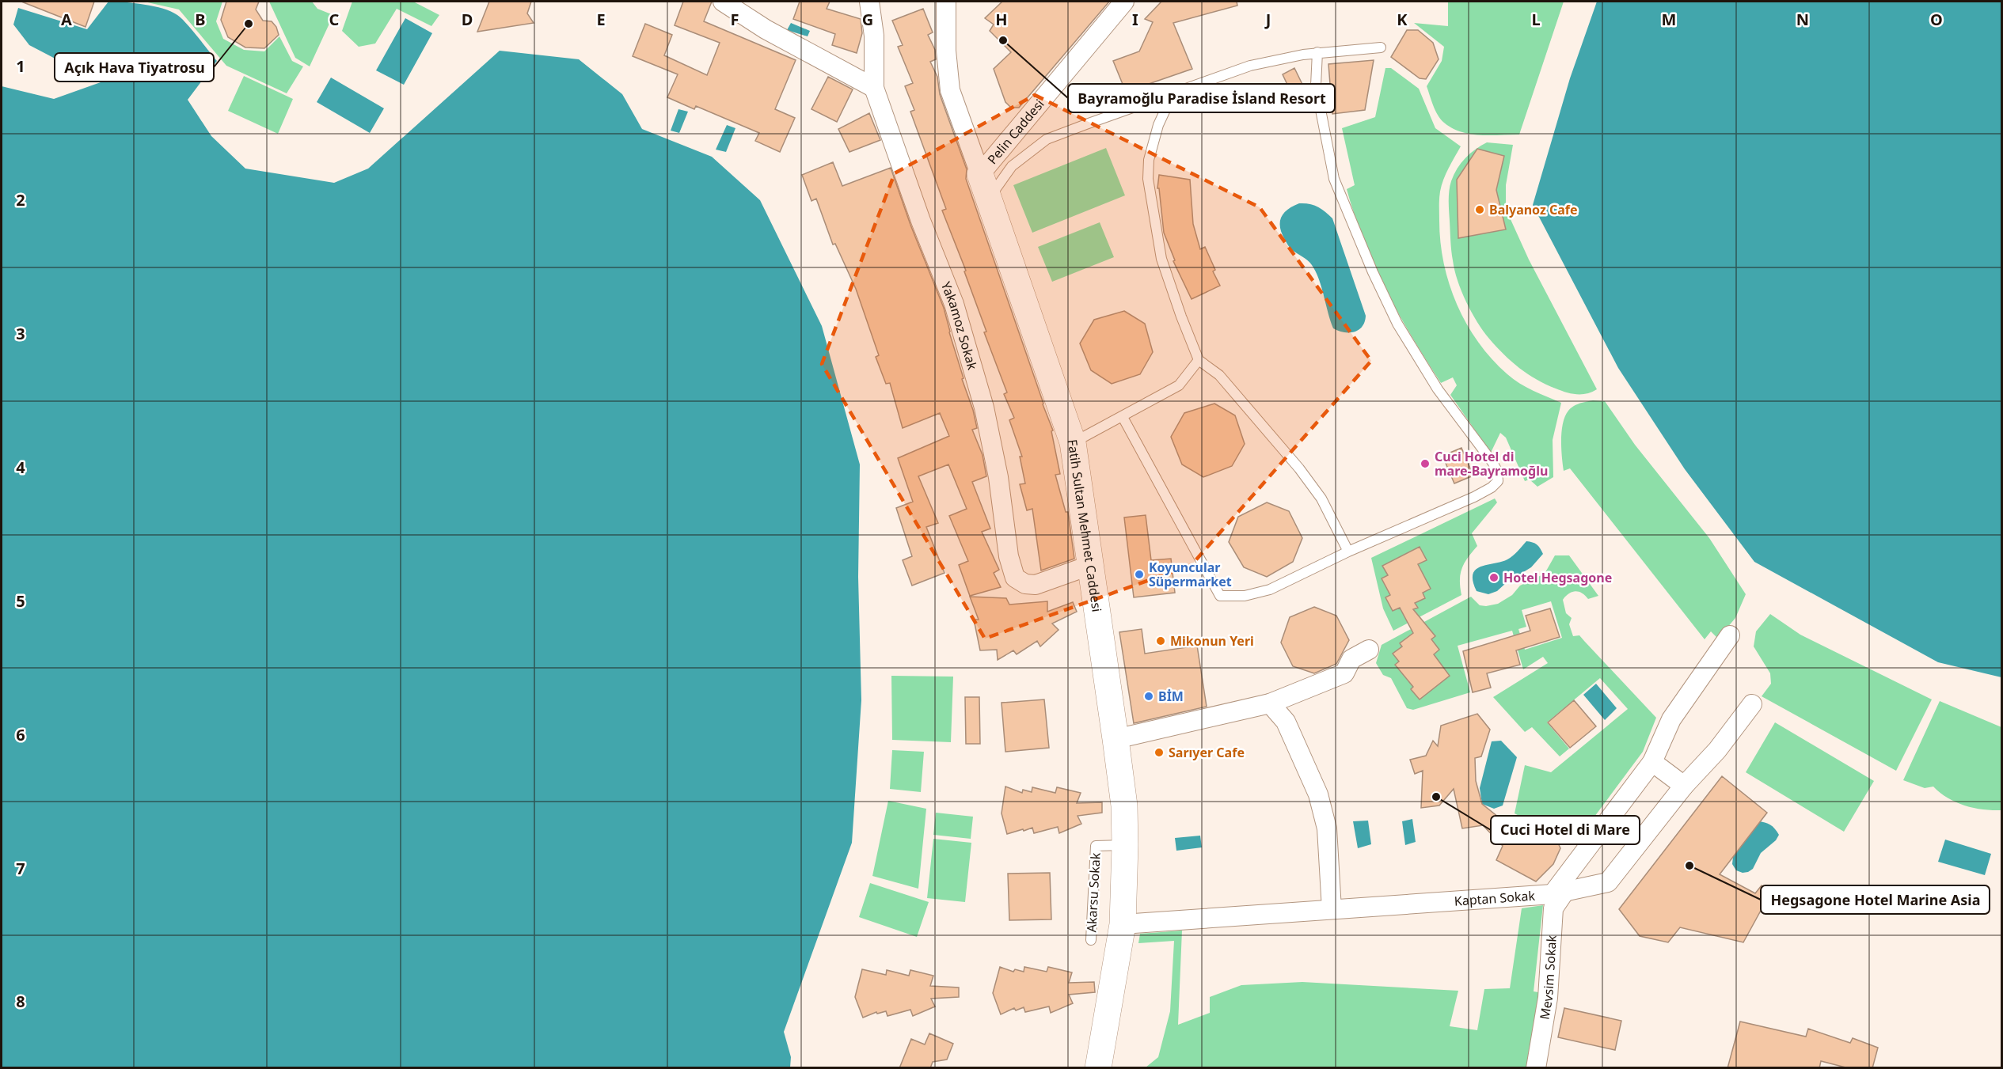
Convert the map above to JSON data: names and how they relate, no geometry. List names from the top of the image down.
{
  "streets": {
    "street": [
      "Pelin Caddesi",
      "Yakamoz Sokak",
      "Fatih Sultan Mehmet Caddesi",
      "Kaptan Sokak",
      "Mevsim Sokak"
    ],
    "lane": ["Akarsu Sokak"]
  },
  "crossings": [
    ["Pelin Caddesi", "Fatih Sultan Mehmet Caddesi"],
    ["Yakamoz Sokak", "Fatih Sultan Mehmet Caddesi"],
    ["Fatih Sultan Mehmet Caddesi", "Akarsu Sokak"],
    ["Fatih Sultan Mehmet Caddesi", "Kaptan Sokak"],
    ["Kaptan Sokak", "Mevsim Sokak"]
  ],
  "places": [
    "Açık Hava Tiyatrosu",
    "Bayramoğlu Paradise İsland Resort",
    "Balyanoz Cafe",
    "Cuci Hotel di mare-Bayramoğlu",
    "Koyuncular Süpermarket",
    "Hotel Hegsagone",
    "Mikonun Yeri",
    "BİM",
    "Sarıyer Cafe",
    "Cuci Hotel di Mare",
    "Hegsagone Hotel Marine Asia"
  ],
  "grid": {
    "columns": [
      "A",
      "B",
      "C",
      "D",
      "E",
      "F",
      "G",
      "H",
      "I",
      "J",
      "K",
      "L",
      "M",
      "N",
      "O"
    ],
    "rows": [
      "1",
      "2",
      "3",
      "4",
      "5",
      "6",
      "7",
      "8"
    ]
  }
}
